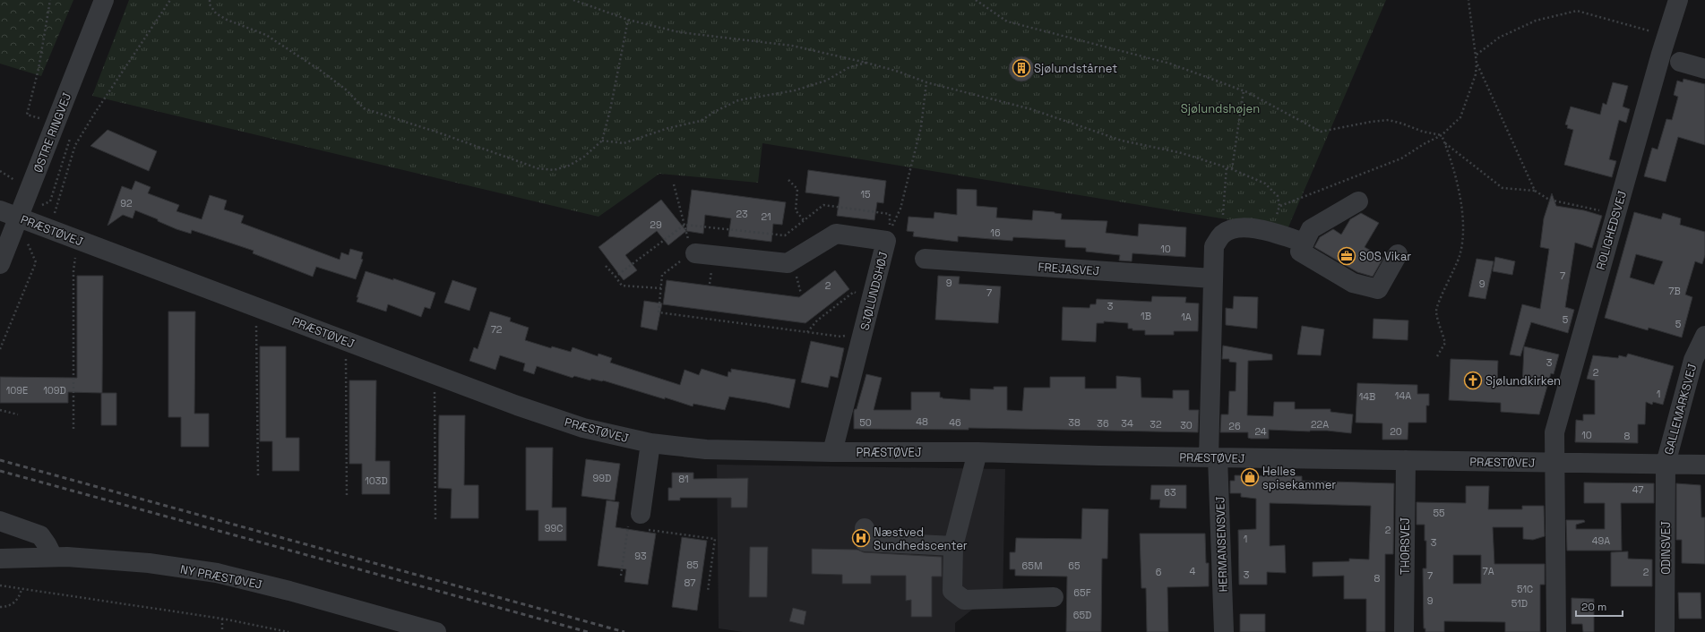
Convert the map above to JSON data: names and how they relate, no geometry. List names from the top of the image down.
{
  "streets": {
    "street": [
      "ØSTRE RINGVEJ",
      "PRÆSTØVEJ",
      "ROLIGHEDSVEJ",
      "FREJASVEJ",
      "SJØLUNDSHØJ",
      "GALLEMARKSVEJ",
      "HERMANSENSVEJ",
      "THORSVEJ",
      "ODINSVEJ",
      "NY PRÆSTØVEJ"
    ]
  },
  "crossings": [
    ["ØSTRE RINGVEJ", "PRÆSTØVEJ"],
    ["PRÆSTØVEJ", "ROLIGHEDSVEJ"],
    ["PRÆSTØVEJ", "SJØLUNDSHØJ"],
    ["PRÆSTØVEJ", "GALLEMARKSVEJ"],
    ["PRÆSTØVEJ", "HERMANSENSVEJ"],
    ["PRÆSTØVEJ", "THORSVEJ"],
    ["PRÆSTØVEJ", "ODINSVEJ"],
    ["GALLEMARKSVEJ", "ODINSVEJ"]
  ],
  "parks": ["Sjølundshøjen"],
  "places": {
    "building": ["Sjølundstårnet"],
    "office": ["SOS Vikar"],
    "church": ["Sjølundkirken"],
    "shop": ["Helles spisekammer"],
    "hospital": ["Næstved Sundhedscenter"]
  },
  "house_numbers": [
    "15",
    "92",
    "23",
    "21",
    "29",
    "16",
    "10",
    "7",
    "9",
    "9",
    "2",
    "7B",
    "7",
    "3",
    "1B",
    "1A",
    "5",
    "5",
    "72",
    "3",
    "2",
    "109E",
    "109D",
    "1",
    "14A",
    "14B",
    "48",
    "50",
    "46",
    "38",
    "36",
    "34",
    "32",
    "22A",
    "30",
    "26",
    "24",
    "20",
    "10",
    "8",
    "99D",
    "81",
    "103D",
    "47",
    "63",
    "55",
    "99C",
    "2",
    "1",
    "49A",
    "3",
    "93",
    "85",
    "65M",
    "65",
    "4",
    "7A",
    "6",
    "2",
    "3",
    "7",
    "8",
    "87",
    "51C",
    "65F",
    "9",
    "51D",
    "65D"
  ],
  "scale_bar": "20 m"
}
